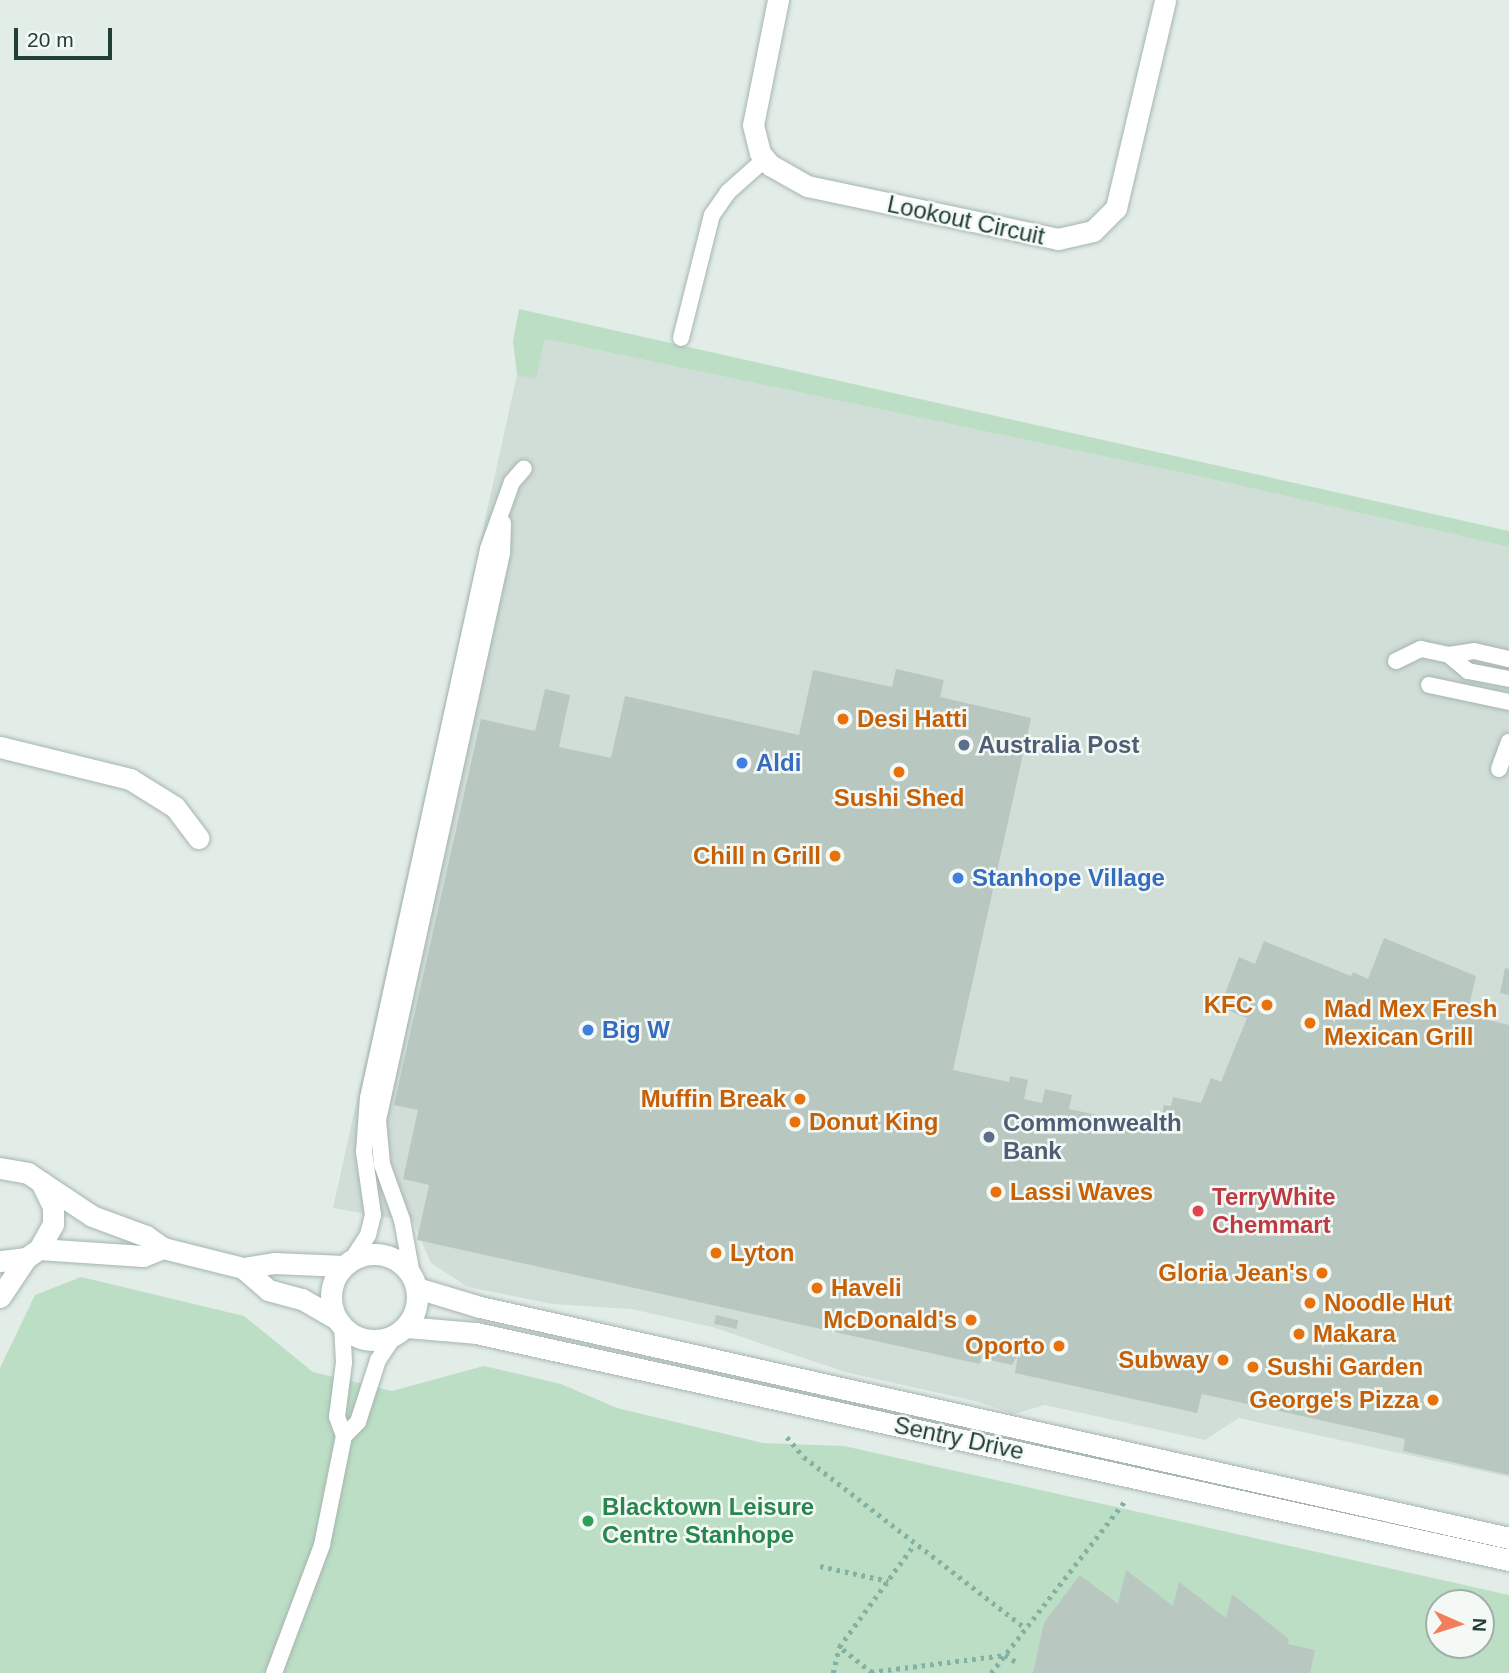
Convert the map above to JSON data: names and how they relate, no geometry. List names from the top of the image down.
{
  "streets": {
    "street": ["Lookout Circuit", "Sentry Drive"]
  },
  "places": [
    "Desi Hatti",
    "Australia Post",
    "Aldi",
    "Sushi Shed",
    "Chill n Grill",
    "Stanhope Village",
    "KFC",
    "Mad Mex Fresh Mexican Grill",
    "Big W",
    "Muffin Break",
    "Donut King",
    "Commonwealth Bank",
    "Lassi Waves",
    "TerryWhite Chemmart",
    "Lyton",
    "Gloria Jean's",
    "Haveli",
    "Noodle Hut",
    "McDonald's",
    "Makara",
    "Oporto",
    "Subway",
    "Sushi Garden",
    "George's Pizza",
    "Blacktown Leisure Centre Stanhope"
  ],
  "scale_bar": "20 m",
  "north": "right"
}
